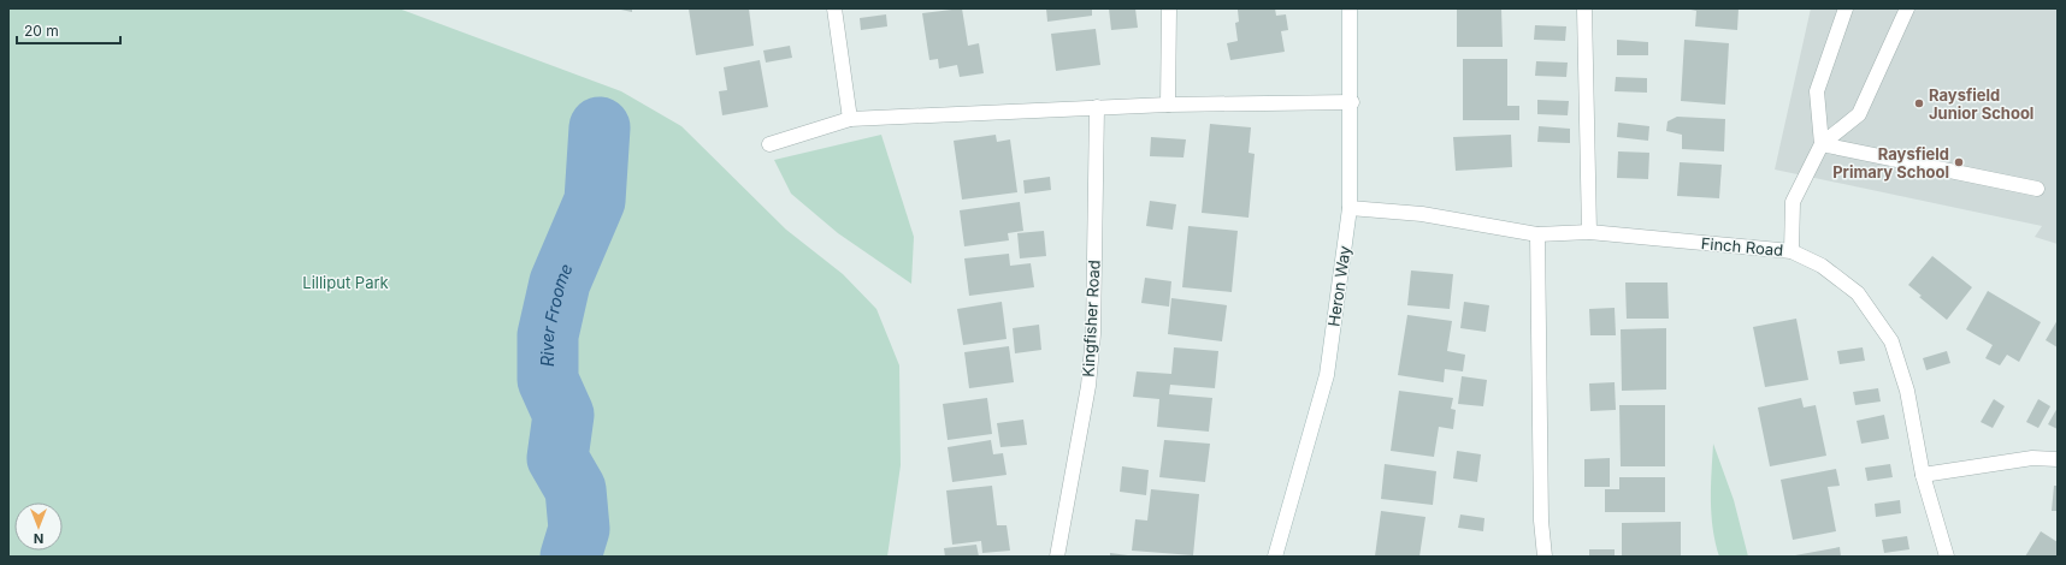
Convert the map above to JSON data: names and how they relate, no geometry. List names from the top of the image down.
{
  "streets": {
    "street": ["Finch Road", "Heron Way", "Kingfisher Road"]
  },
  "crossings": [
    ["Finch Road", "Heron Way"]
  ],
  "water": ["River Froome"],
  "parks": ["Lilliput Park"],
  "places": ["Raysfield Junior School", "Raysfield Primary School"],
  "scale_bar": "20 m",
  "north": "bottom"
}
